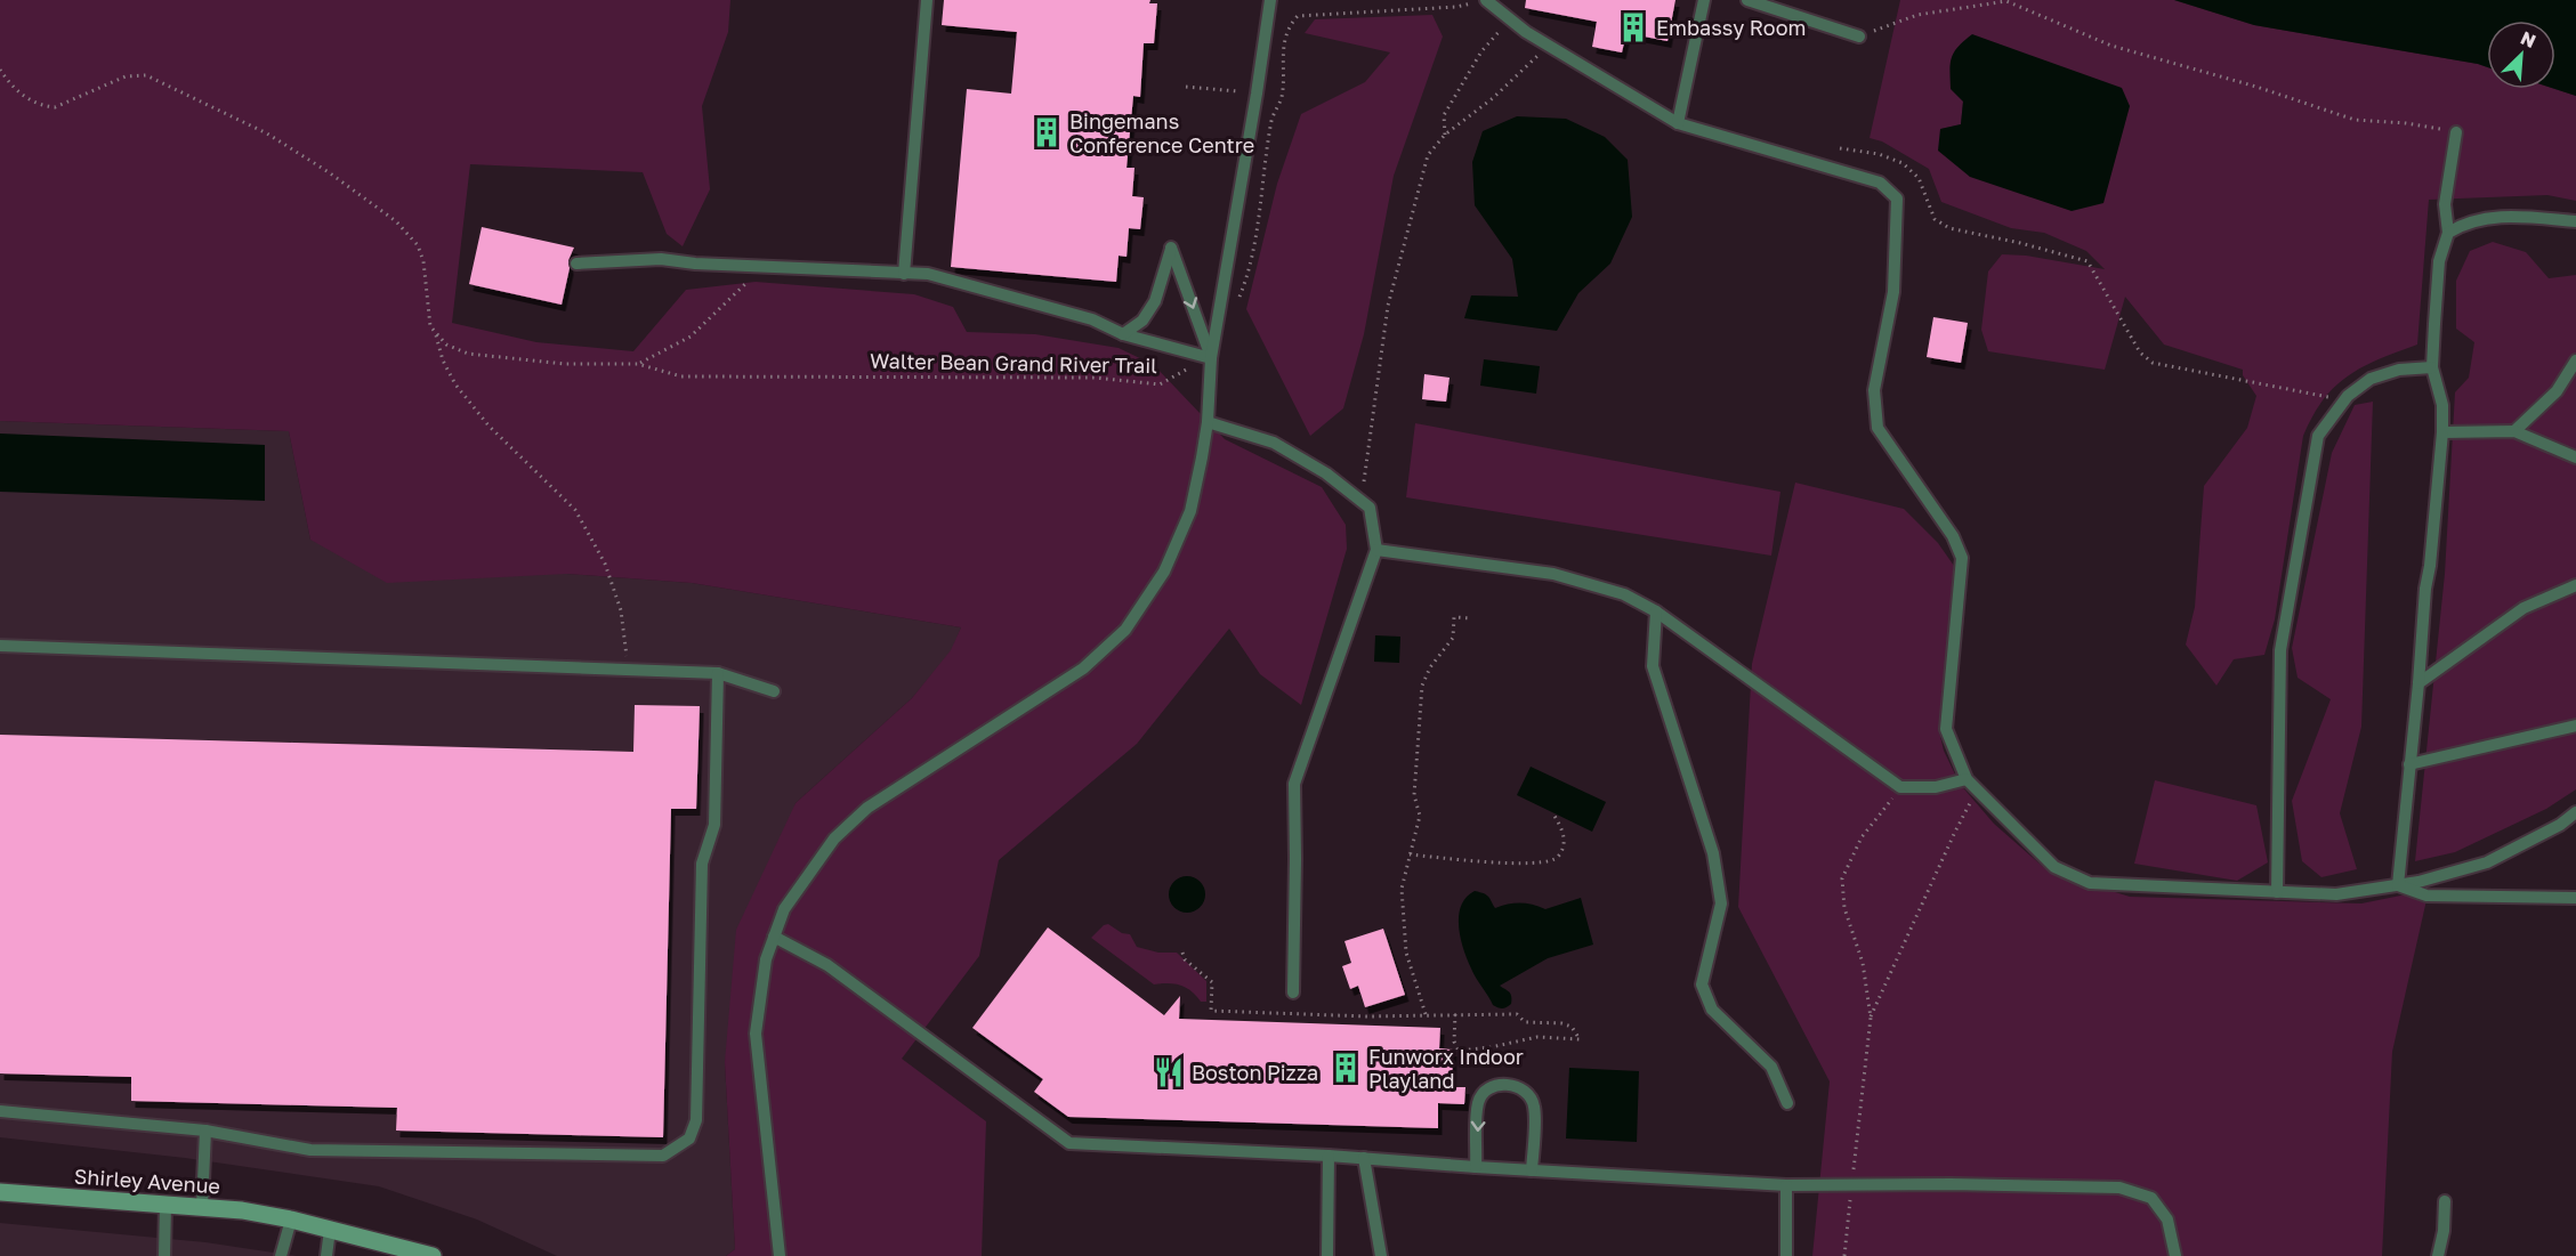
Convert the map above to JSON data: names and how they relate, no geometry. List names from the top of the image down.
{
  "streets": {
    "main road": ["Shirley Avenue"],
    "path": ["Walter Bean Grand River Trail"]
  },
  "places": {
    "building": ["Embassy Room", "Bingemans Conference Centre", "Funworx Indoor Playland"],
    "restaurant": ["Boston Pizza"]
  },
  "north": "top right"
}
